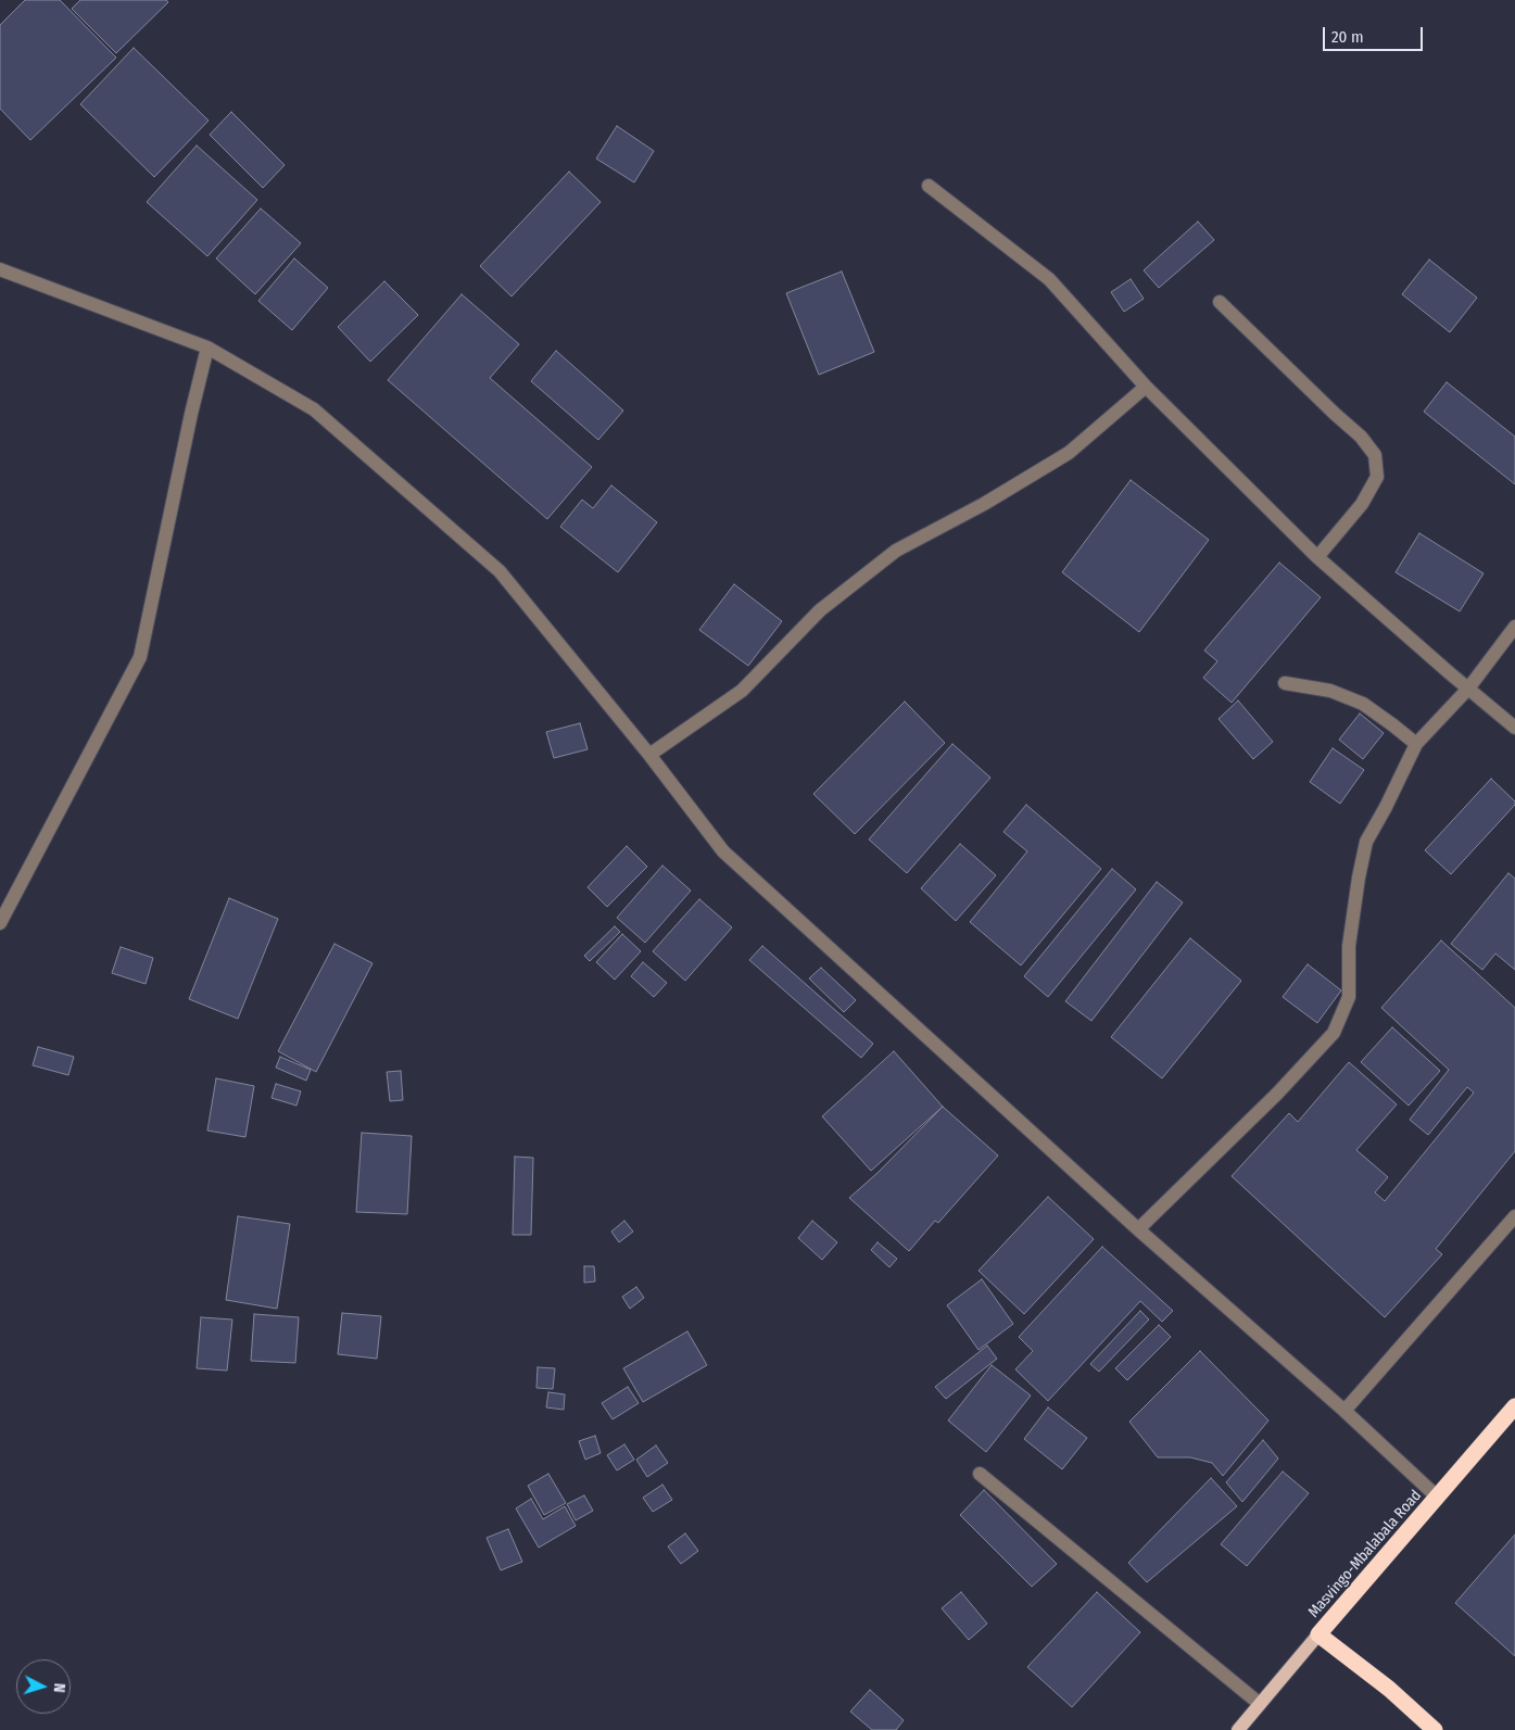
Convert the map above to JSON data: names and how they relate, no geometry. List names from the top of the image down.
{
  "streets": {
    "highway": ["Masvingo-Mbalabala Road"]
  },
  "scale_bar": "20 m",
  "north": "right"
}
